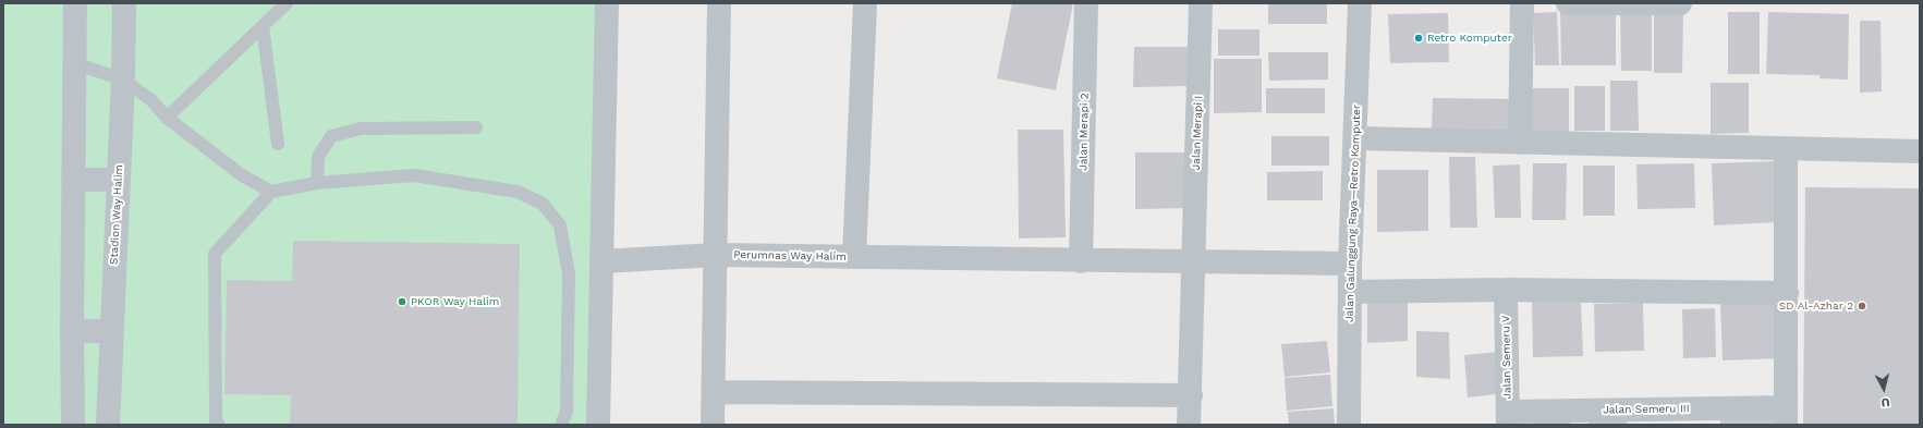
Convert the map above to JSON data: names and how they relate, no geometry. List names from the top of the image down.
{
  "streets": {
    "street": [
      "Jalan Merapi 2",
      "Jalan Merapi I",
      "Jalan Galunggung Raya—Retro Komputer",
      "Stadion Way Halim",
      "Perumnas Way Halim",
      "Jalan Semeru V",
      "Jalan Semeru III"
    ]
  },
  "crossings": [
    ["Jalan Semeru V", "Jalan Semeru III"]
  ],
  "places": ["Retro Komputer", "PKOR Way Halim", "SD Al-Azhar 2"],
  "north": "bottom"
}
